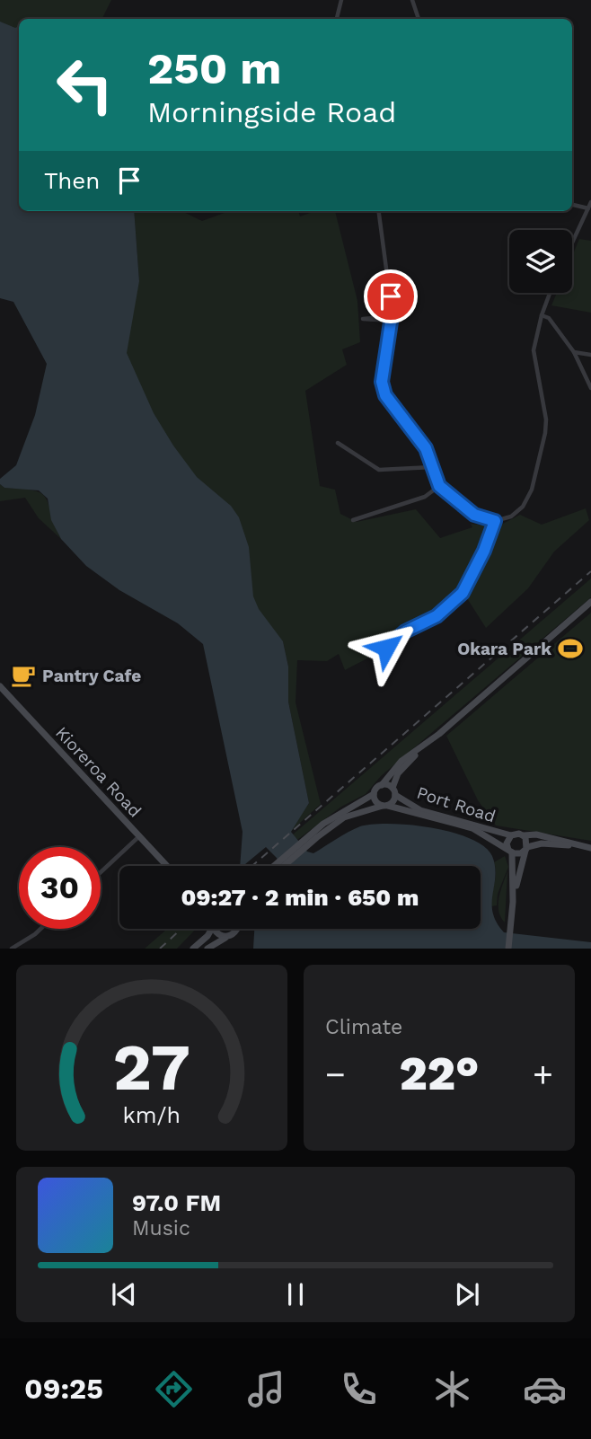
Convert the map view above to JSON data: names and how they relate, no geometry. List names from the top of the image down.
{
  "streets": {
    "main road": ["Kioreroa Road", "Port Road"]
  },
  "places": {
    "sports": ["Okara Park"],
    "cafe": ["Pantry Cafe"]
  },
  "page": {
    "turn": ["250 m", "Morningside Road"],
    "then": "Then",
    "limit": "30",
    "trip": "09:27 · 2 min · 650 m",
    "tile": "Climate",
    "heat": ["−", "22°", "+"],
    "song": ["97.0 FM", "Music"],
    "tabs": "09:25",
    "gauge": ["27", "km/h"]
  }
}
